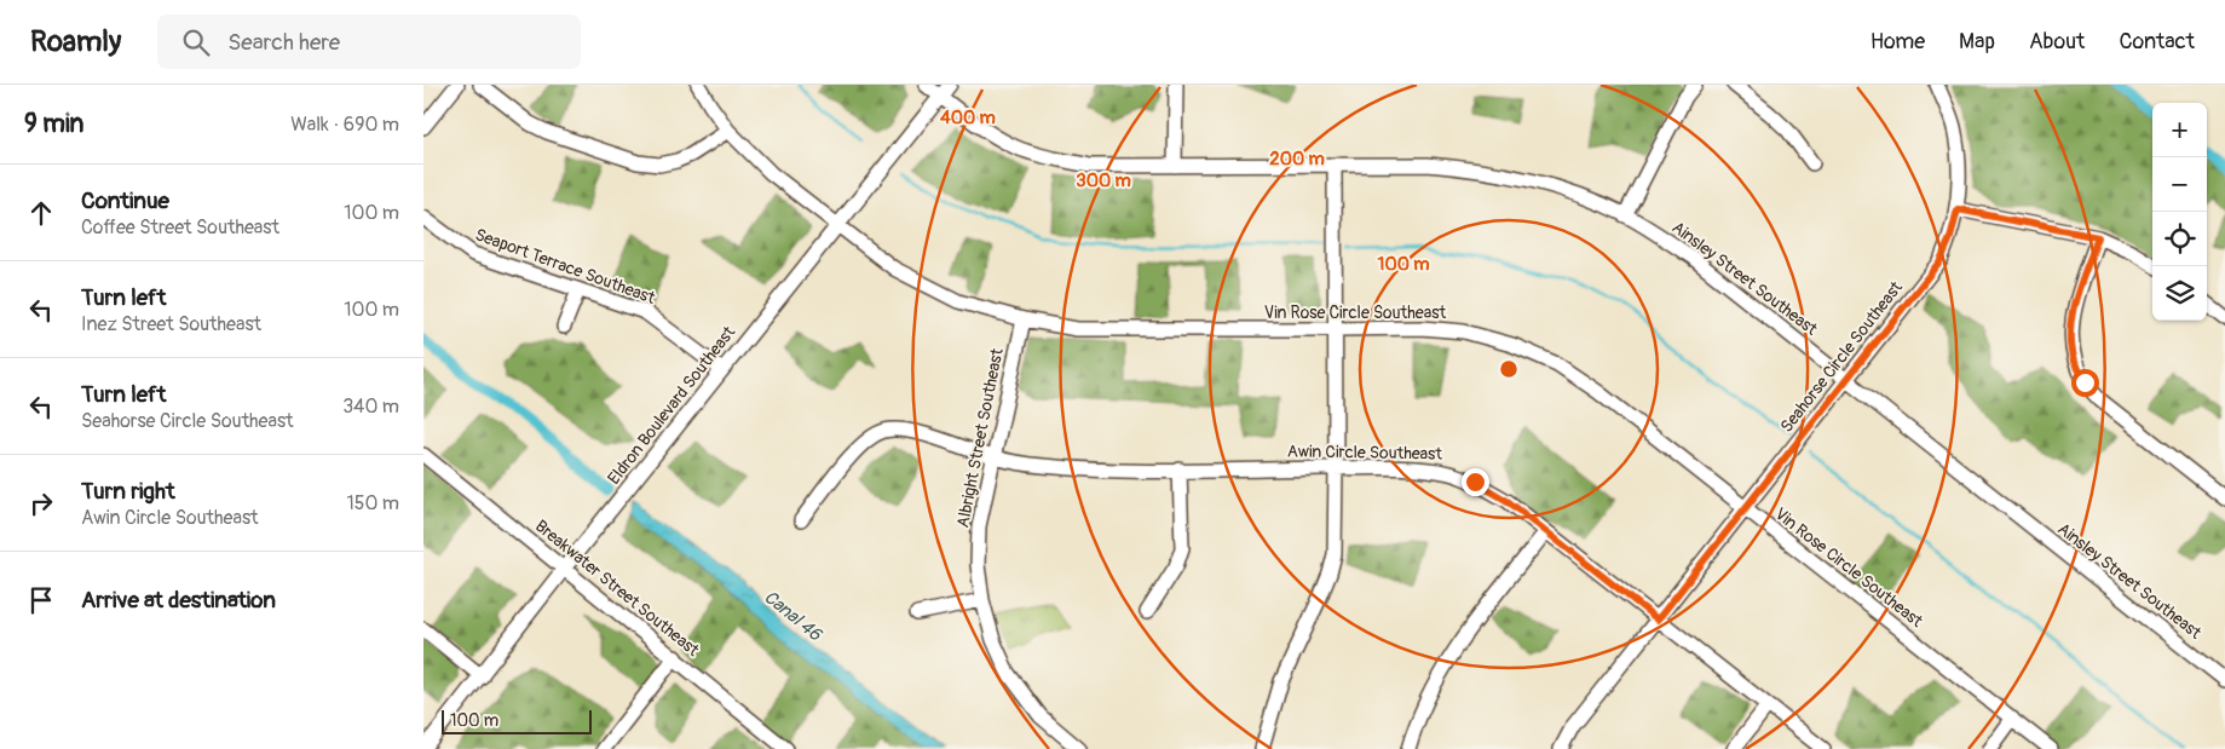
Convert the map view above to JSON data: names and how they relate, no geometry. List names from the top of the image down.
{
  "streets": {
    "street": [
      "Seaport Terrace Southeast",
      "Ainsley Street Southeast",
      "Vin Rose Circle Southeast",
      "Seahorse Circle Southeast",
      "Eldron Boulevard Southeast",
      "Albright Street Southeast",
      "Awin Circle Southeast",
      "Breakwater Street Southeast"
    ]
  },
  "crossings": [
    ["Seaport Terrace Southeast", "Eldron Boulevard Southeast"],
    ["Ainsley Street Southeast", "Seahorse Circle Southeast"],
    ["Ainsley Street Southeast", "Eldron Boulevard Southeast"],
    ["Vin Rose Circle Southeast", "Seahorse Circle Southeast"],
    ["Vin Rose Circle Southeast", "Eldron Boulevard Southeast"],
    ["Vin Rose Circle Southeast", "Albright Street Southeast"],
    ["Seahorse Circle Southeast", "Awin Circle Southeast"],
    ["Eldron Boulevard Southeast", "Breakwater Street Southeast"],
    ["Albright Street Southeast", "Awin Circle Southeast"]
  ],
  "water": ["Canal 46"],
  "scale_bar": "100 m",
  "page": {
    "header": "Roamly",
    "search": "Search here",
    "nav": [
      "Home",
      "Map",
      "About",
      "Contact"
    ],
    "heading": ["9 min", "Walk · 690 m"],
    "map_buttons": ["+", "−"],
    "list": [
      ["Continue", "Coffee Street Southeast", "100 m"],
      ["Turn left", "Inez Street Southeast", "100 m"],
      ["Turn left", "Seahorse Circle Southeast", "340 m"],
      ["Turn right", "Awin Circle Southeast", "150 m"],
      "Arrive at destination"
    ],
    "scale": "100 m"
  },
  "rings": [
    "400 m",
    "200 m",
    "300 m",
    "100 m"
  ]
}
